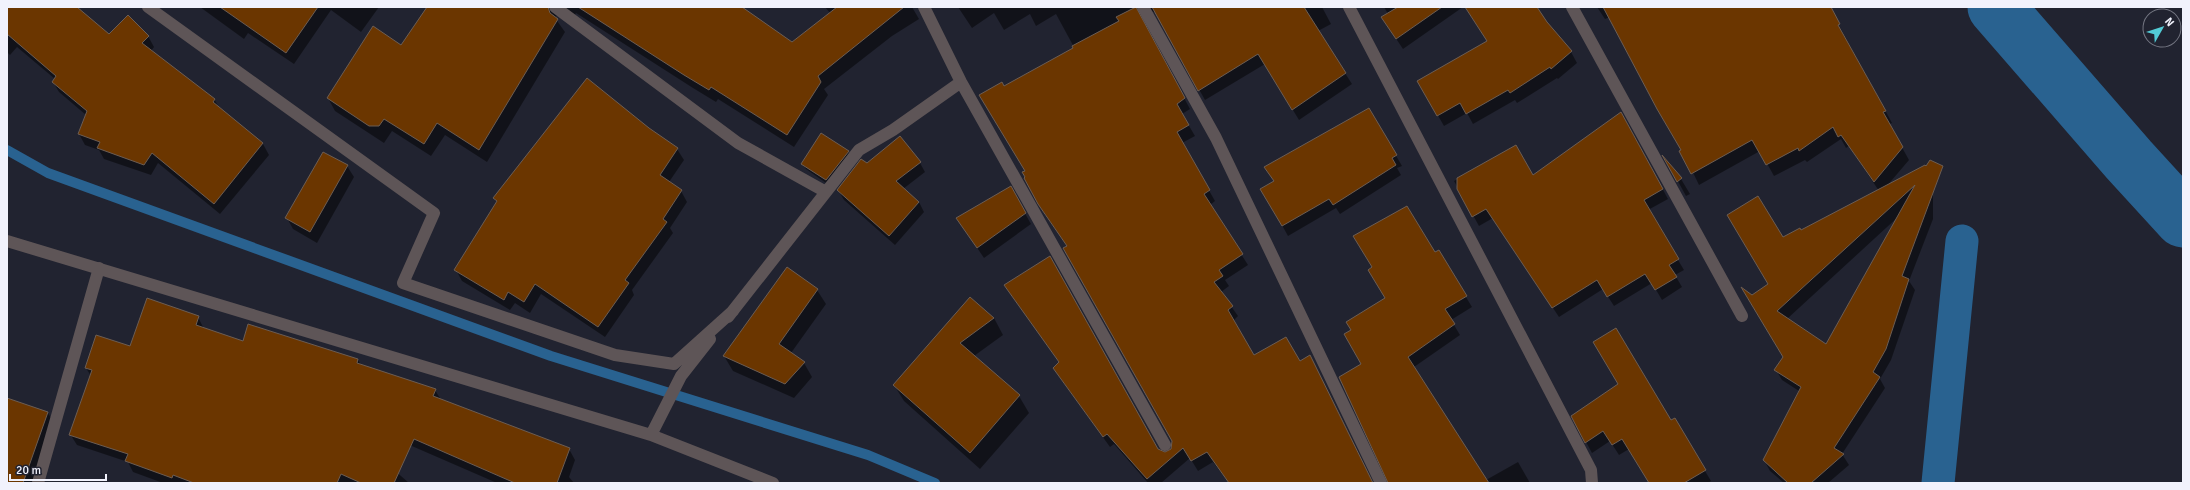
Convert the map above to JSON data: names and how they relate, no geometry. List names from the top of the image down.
{
  "scale_bar": "20 m",
  "north": "top right"
}
